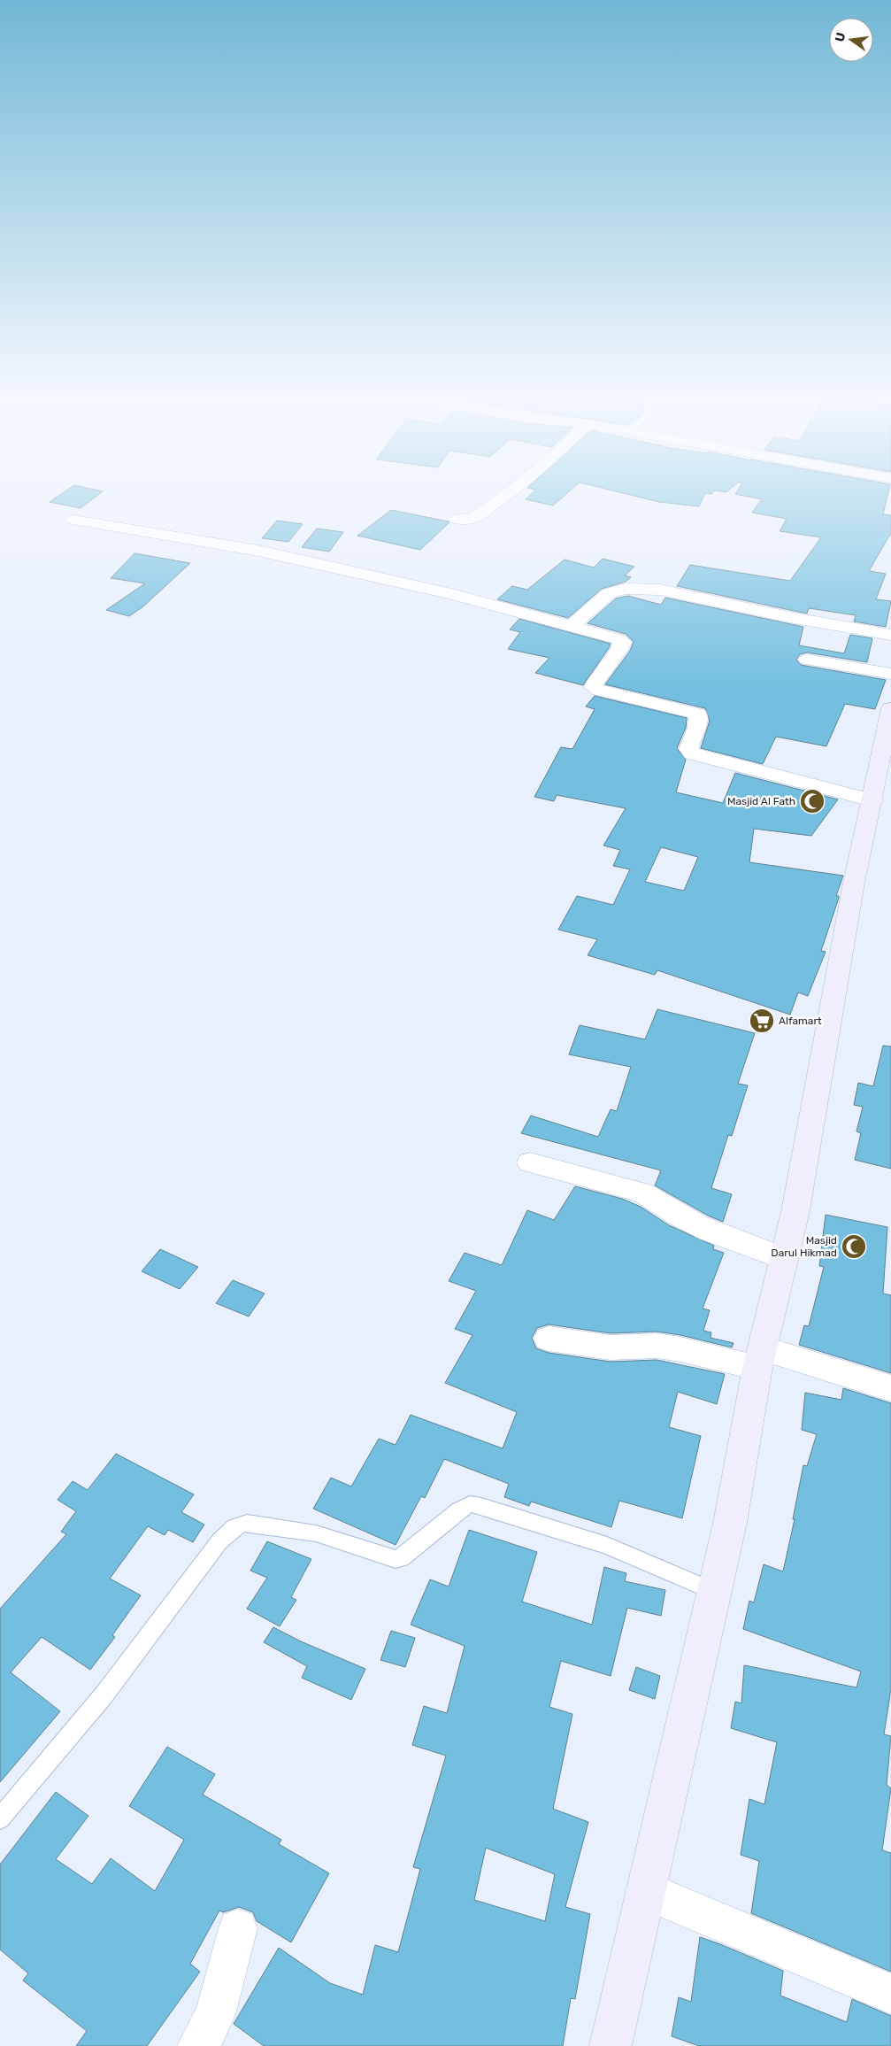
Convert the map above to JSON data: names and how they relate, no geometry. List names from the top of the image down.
{
  "places": {
    "mosque": ["Masjid Al Fath", "Masjid Darul Hikmad"],
    "supermarket": ["Alfamart"]
  },
  "north": "left"
}
